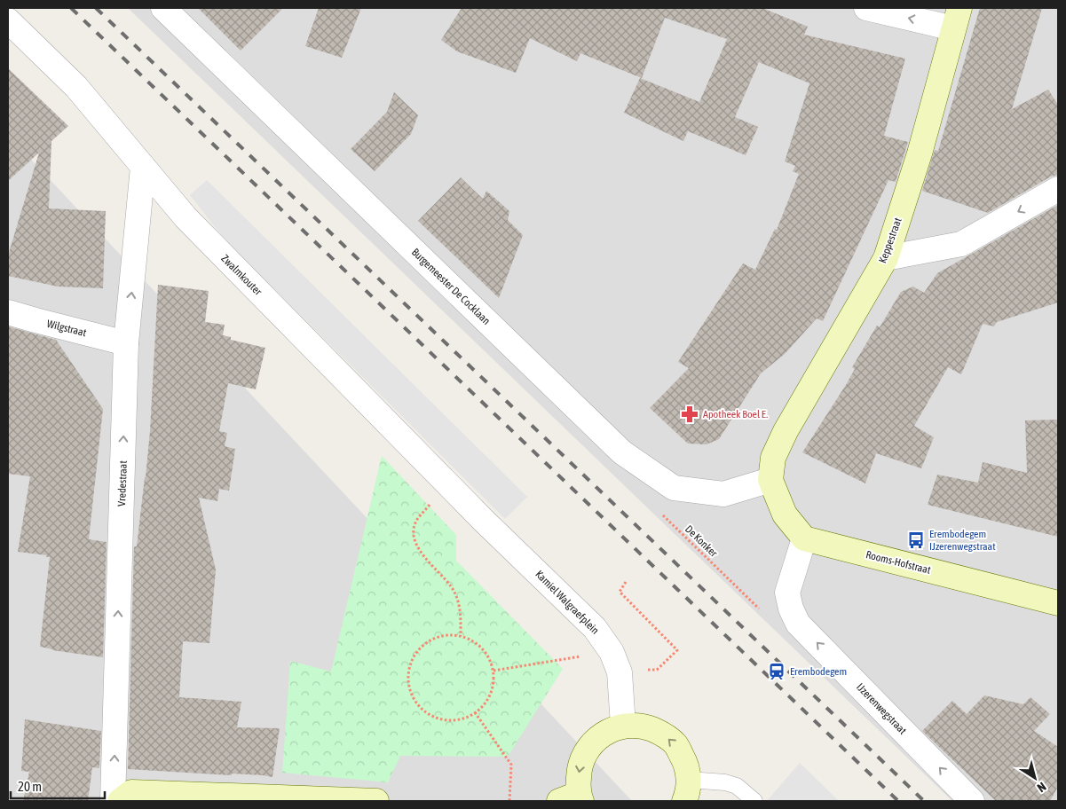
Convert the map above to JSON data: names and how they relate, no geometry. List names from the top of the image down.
{
  "streets": {
    "street": [
      "Keppestraat",
      "Zwalmkouter",
      "Burgemeester De Cocklaan",
      "Wilgstraat",
      "Vredestraat",
      "Rooms-Hofstraat",
      "Kamiel Walgraefplein",
      "IJzerenwegstraat"
    ],
    "path": ["De Konker"]
  },
  "crossings": [
    ["Keppestraat", "Burgemeester De Cocklaan"],
    ["Zwalmkouter", "Vredestraat"],
    ["Zwalmkouter", "Kamiel Walgraefplein"],
    ["Burgemeester De Cocklaan", "De Konker"],
    ["Wilgstraat", "Vredestraat"],
    ["Rooms-Hofstraat", "IJzerenwegstraat"]
  ],
  "one_way": ["Vredestraat", "IJzerenwegstraat"],
  "places": {
    "pharmacy": ["Apotheek Boel E."],
    "bus stop": ["Erembodegem IJzerenwegstraat"],
    "station": ["Erembodegem"]
  },
  "scale_bar": "20 m",
  "north": "bottom right"
}
